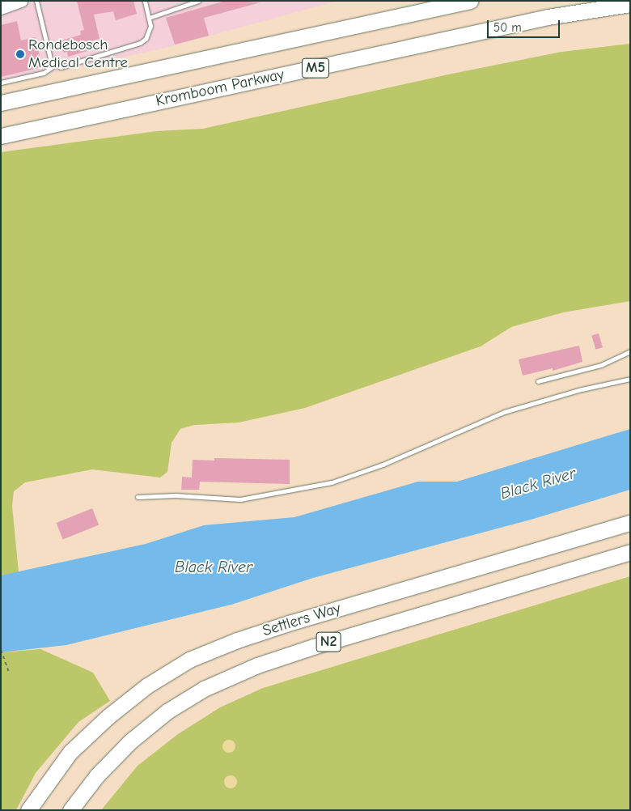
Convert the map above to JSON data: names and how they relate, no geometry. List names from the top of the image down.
{
  "streets": {
    "highway": [
      "M5",
      "Kromboom Parkway",
      "Settlers Way",
      "N2"
    ]
  },
  "water": ["Black River"],
  "places": ["Rondebosch Medical Centre"],
  "scale_bar": "50 m"
}
